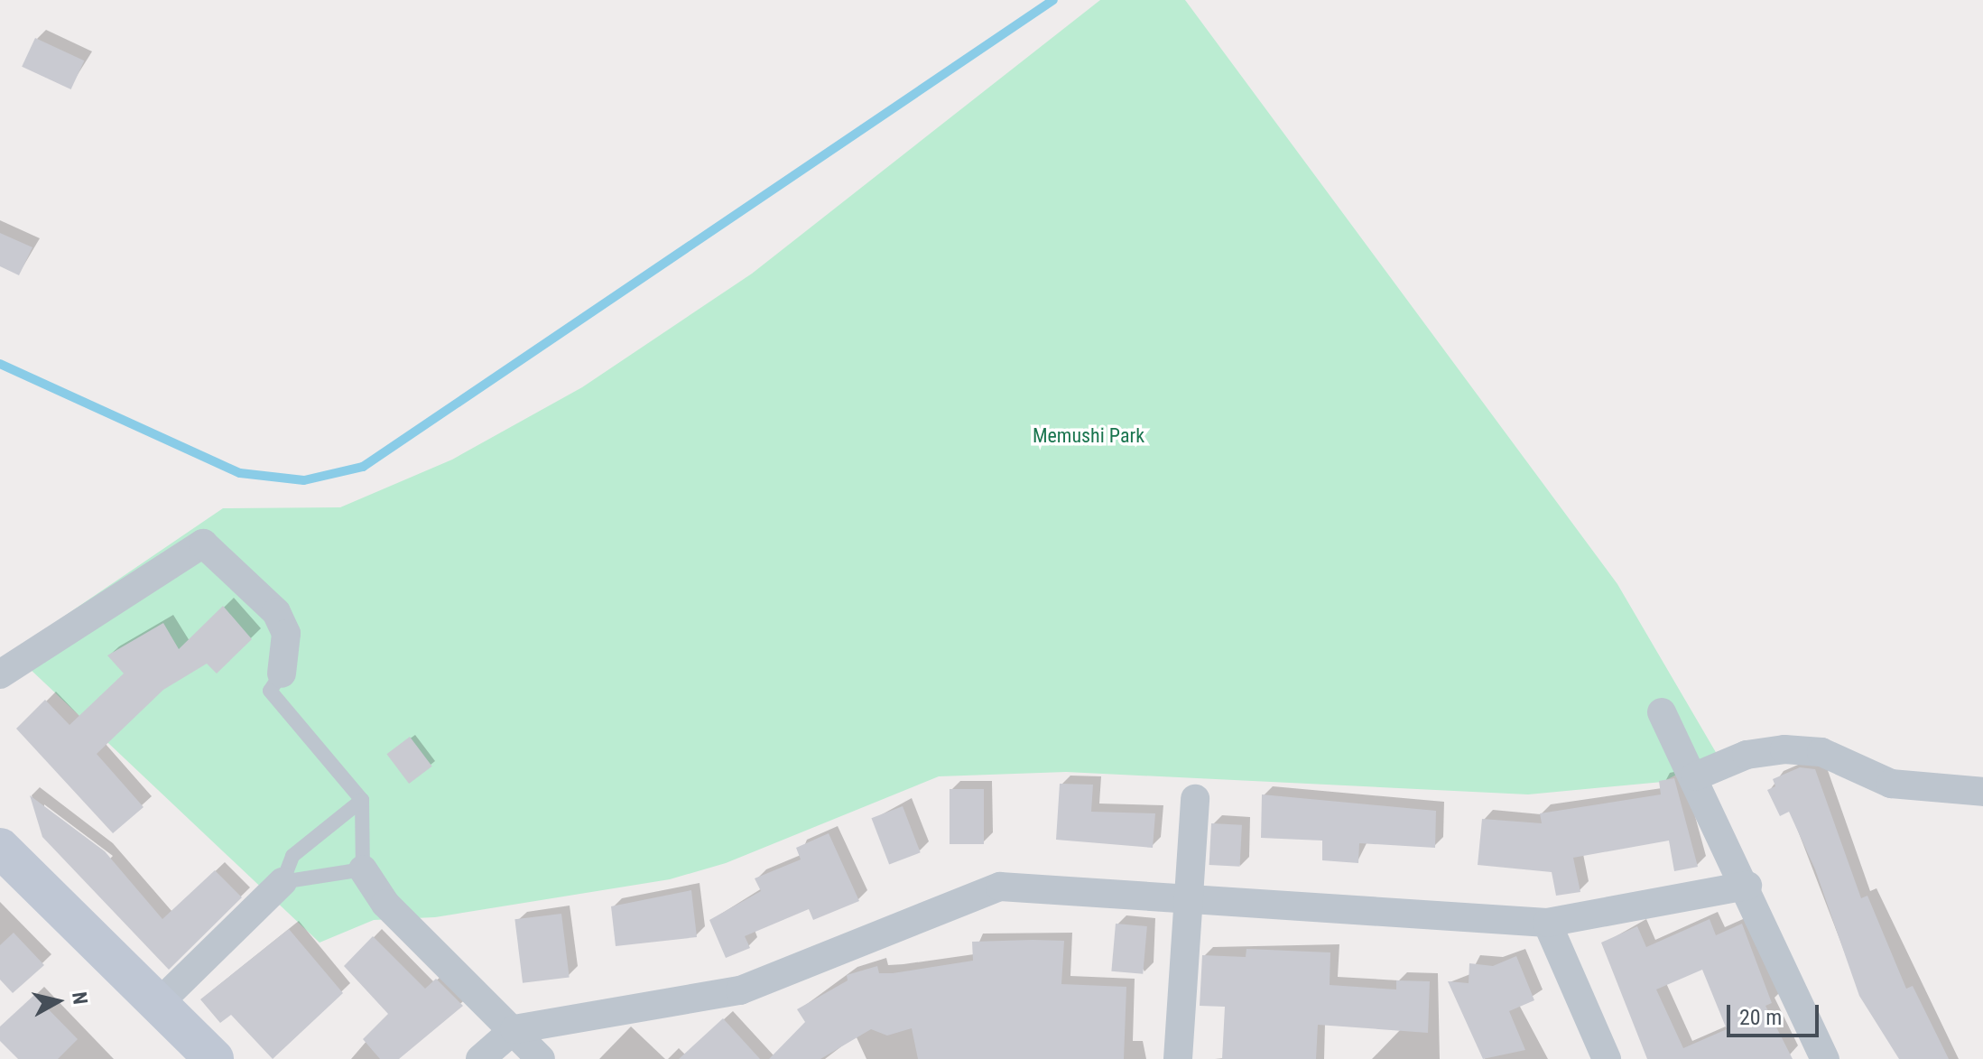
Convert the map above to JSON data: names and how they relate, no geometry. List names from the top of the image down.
{
  "parks": ["Memushi Park"],
  "scale_bar": "20 m",
  "north": "right"
}
